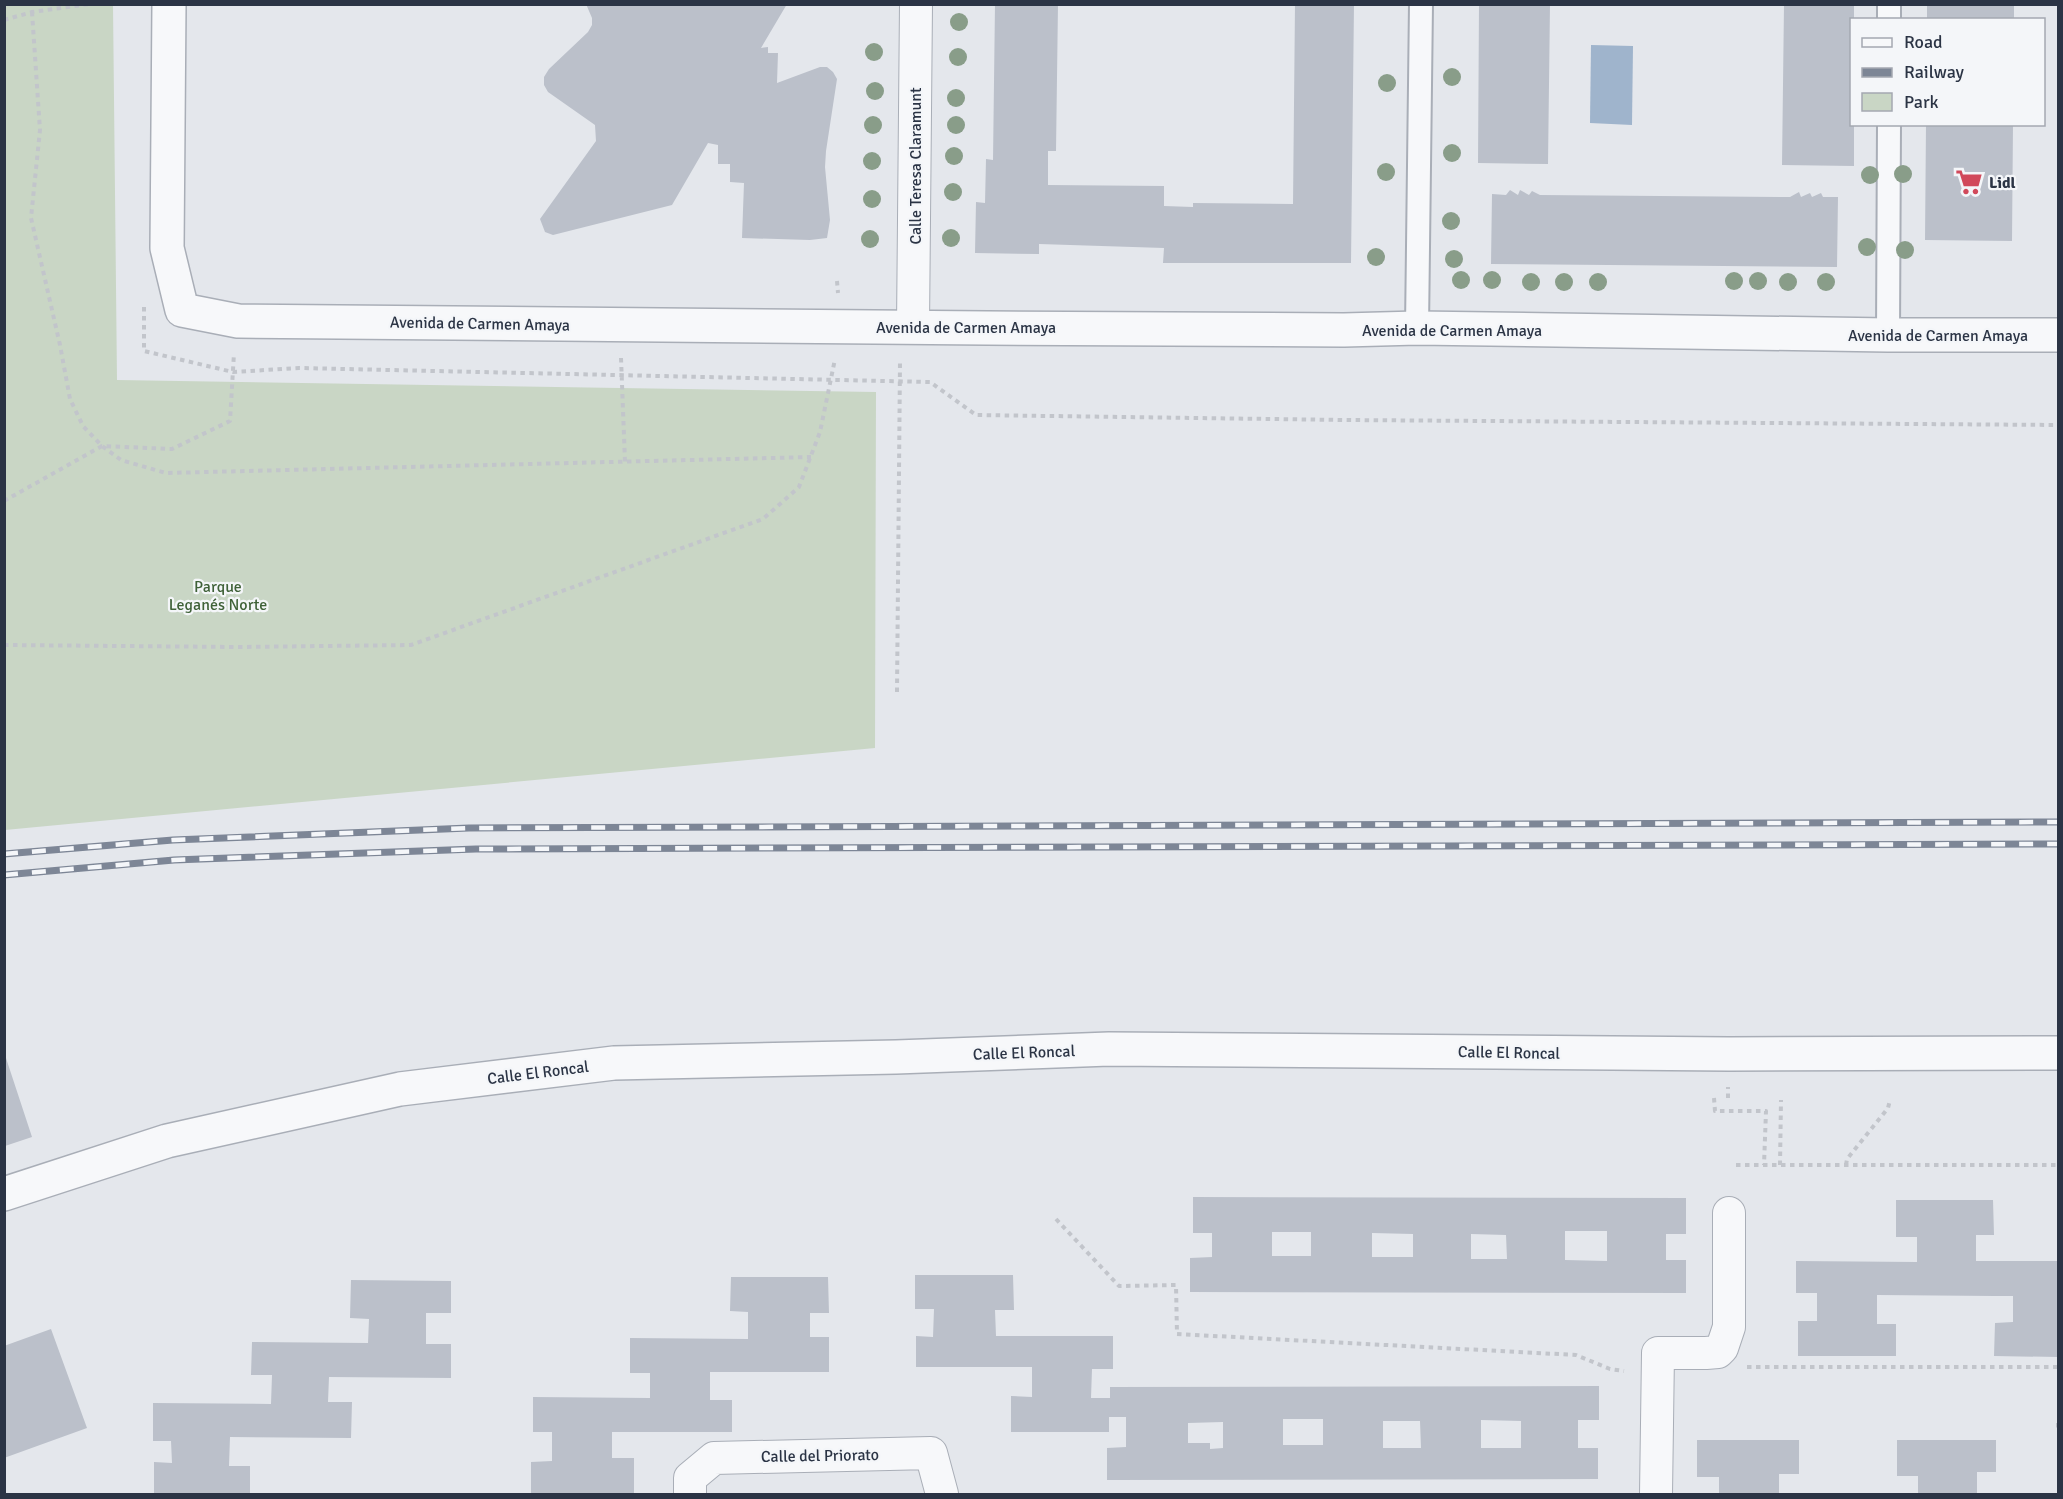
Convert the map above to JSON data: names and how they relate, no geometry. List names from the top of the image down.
{
  "streets": {
    "street": [
      "Calle Teresa Claramunt",
      "Avenida de Carmen Amaya",
      "Calle El Roncal",
      "Calle del Priorato"
    ]
  },
  "crossings": [
    ["Calle Teresa Claramunt", "Avenida de Carmen Amaya"]
  ],
  "parks": ["Parque Leganés Norte"],
  "places": {
    "supermarket": ["Lidl"]
  },
  "legend": ["Road", "Railway", "Park"]
}
